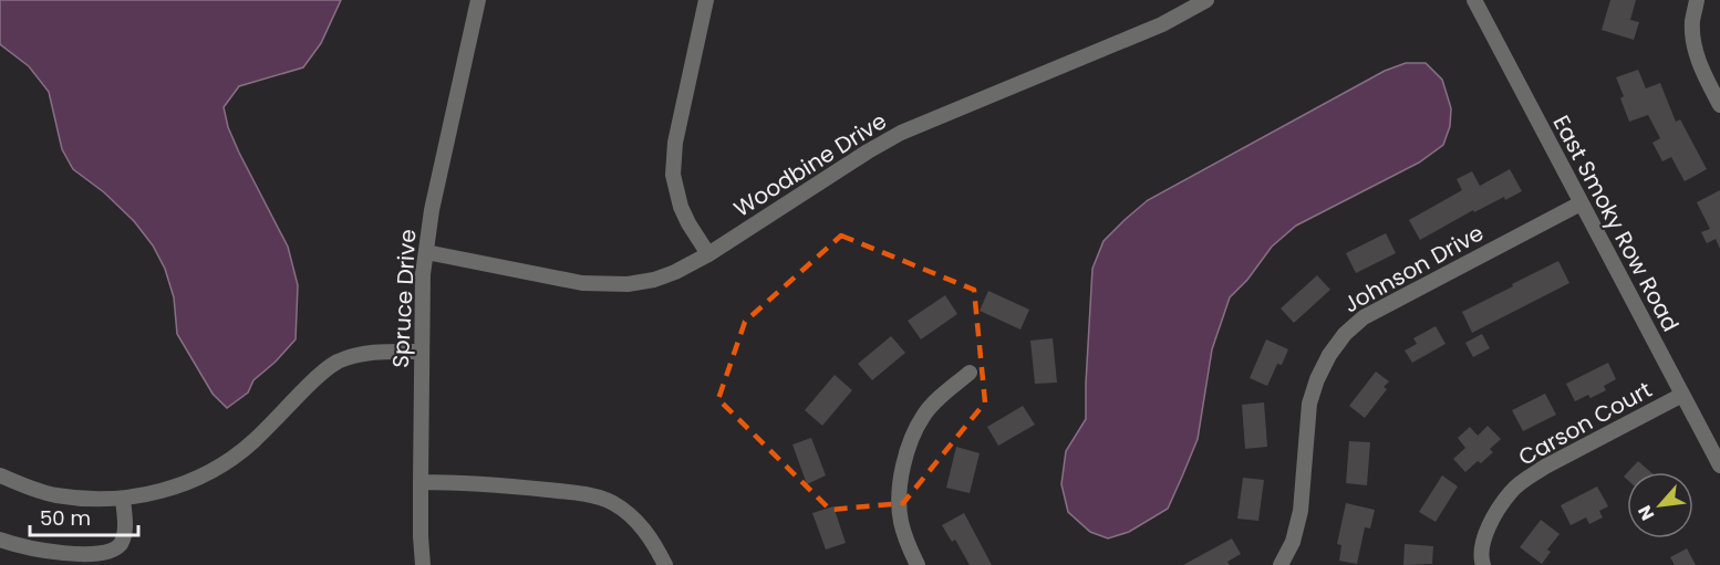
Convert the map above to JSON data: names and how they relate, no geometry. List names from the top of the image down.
{
  "streets": {
    "street": [
      "Woodbine Drive",
      "East Smoky Row Road",
      "Johnson Drive",
      "Spruce Drive",
      "Carson Court"
    ]
  },
  "crossings": [
    ["Woodbine Drive", "Spruce Drive"],
    ["East Smoky Row Road", "Johnson Drive"],
    ["East Smoky Row Road", "Carson Court"]
  ],
  "scale_bar": "50 m",
  "north": "bottom left"
}
